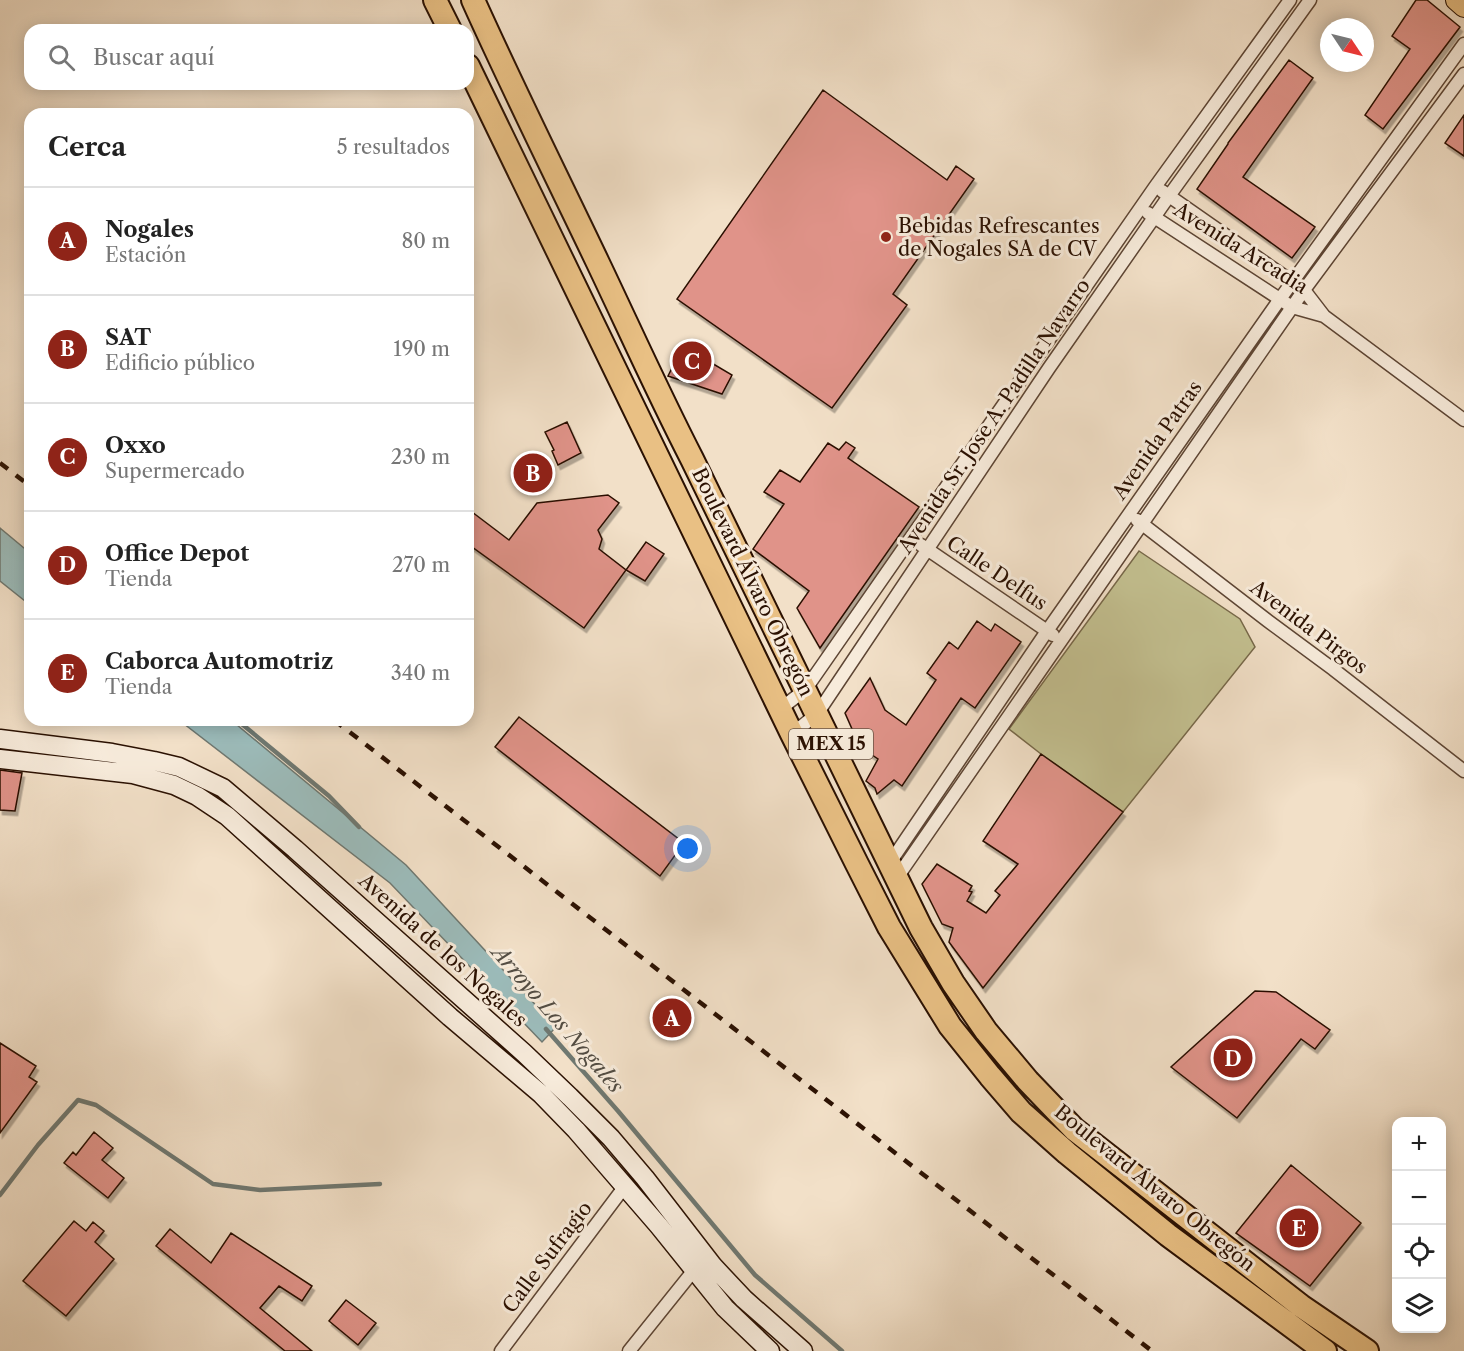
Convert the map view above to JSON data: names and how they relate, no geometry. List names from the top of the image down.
{
  "streets": {
    "highway": ["Boulevard Álvaro Obregón", "MEX 15"],
    "main road": ["Avenida de los Nogales"],
    "street": [
      "Avenida Arcadia",
      "Avenida Sr. Jose A. Padilla Navarro",
      "Avenida Patras",
      "Calle Delfus",
      "Avenida Pirgos",
      "Calle Sufragio"
    ]
  },
  "crossings": [
    ["Avenida Arcadia", "Avenida Sr. Jose A. Padilla Navarro"],
    ["Avenida Arcadia", "Avenida Patras"],
    ["Avenida Sr. Jose A. Padilla Navarro", "Calle Delfus"],
    ["Avenida Sr. Jose A. Padilla Navarro", "Boulevard Álvaro Obregón"],
    ["Avenida Patras", "Calle Delfus"],
    ["Avenida Patras", "Boulevard Álvaro Obregón"],
    ["Avenida Patras", "Avenida Pirgos"]
  ],
  "water": ["Arroyo Los Nogales"],
  "places": ["Bebidas Refrescantes de Nogales SA de CV"],
  "north": "bottom right",
  "page": {
    "search": "Buscar aquí",
    "heading": ["Cerca", "5 resultados"],
    "list": [
      {
        "mark": "A",
        "name": "Nogales",
        "note": "Estación",
        "value": "80 m"
      },
      {
        "mark": "B",
        "name": "SAT",
        "note": "Edificio público",
        "value": "190 m"
      },
      {
        "mark": "C",
        "name": "Oxxo",
        "note": "Supermercado",
        "value": "230 m"
      },
      {
        "mark": "D",
        "name": "Office Depot",
        "note": "Tienda",
        "value": "270 m"
      },
      {
        "mark": "E",
        "name": "Caborca Automotriz",
        "note": "Tienda",
        "value": "340 m"
      }
    ],
    "pins": [
      "C",
      "B",
      "A",
      "D",
      "E"
    ],
    "map_buttons": ["+", "−"]
  }
}
